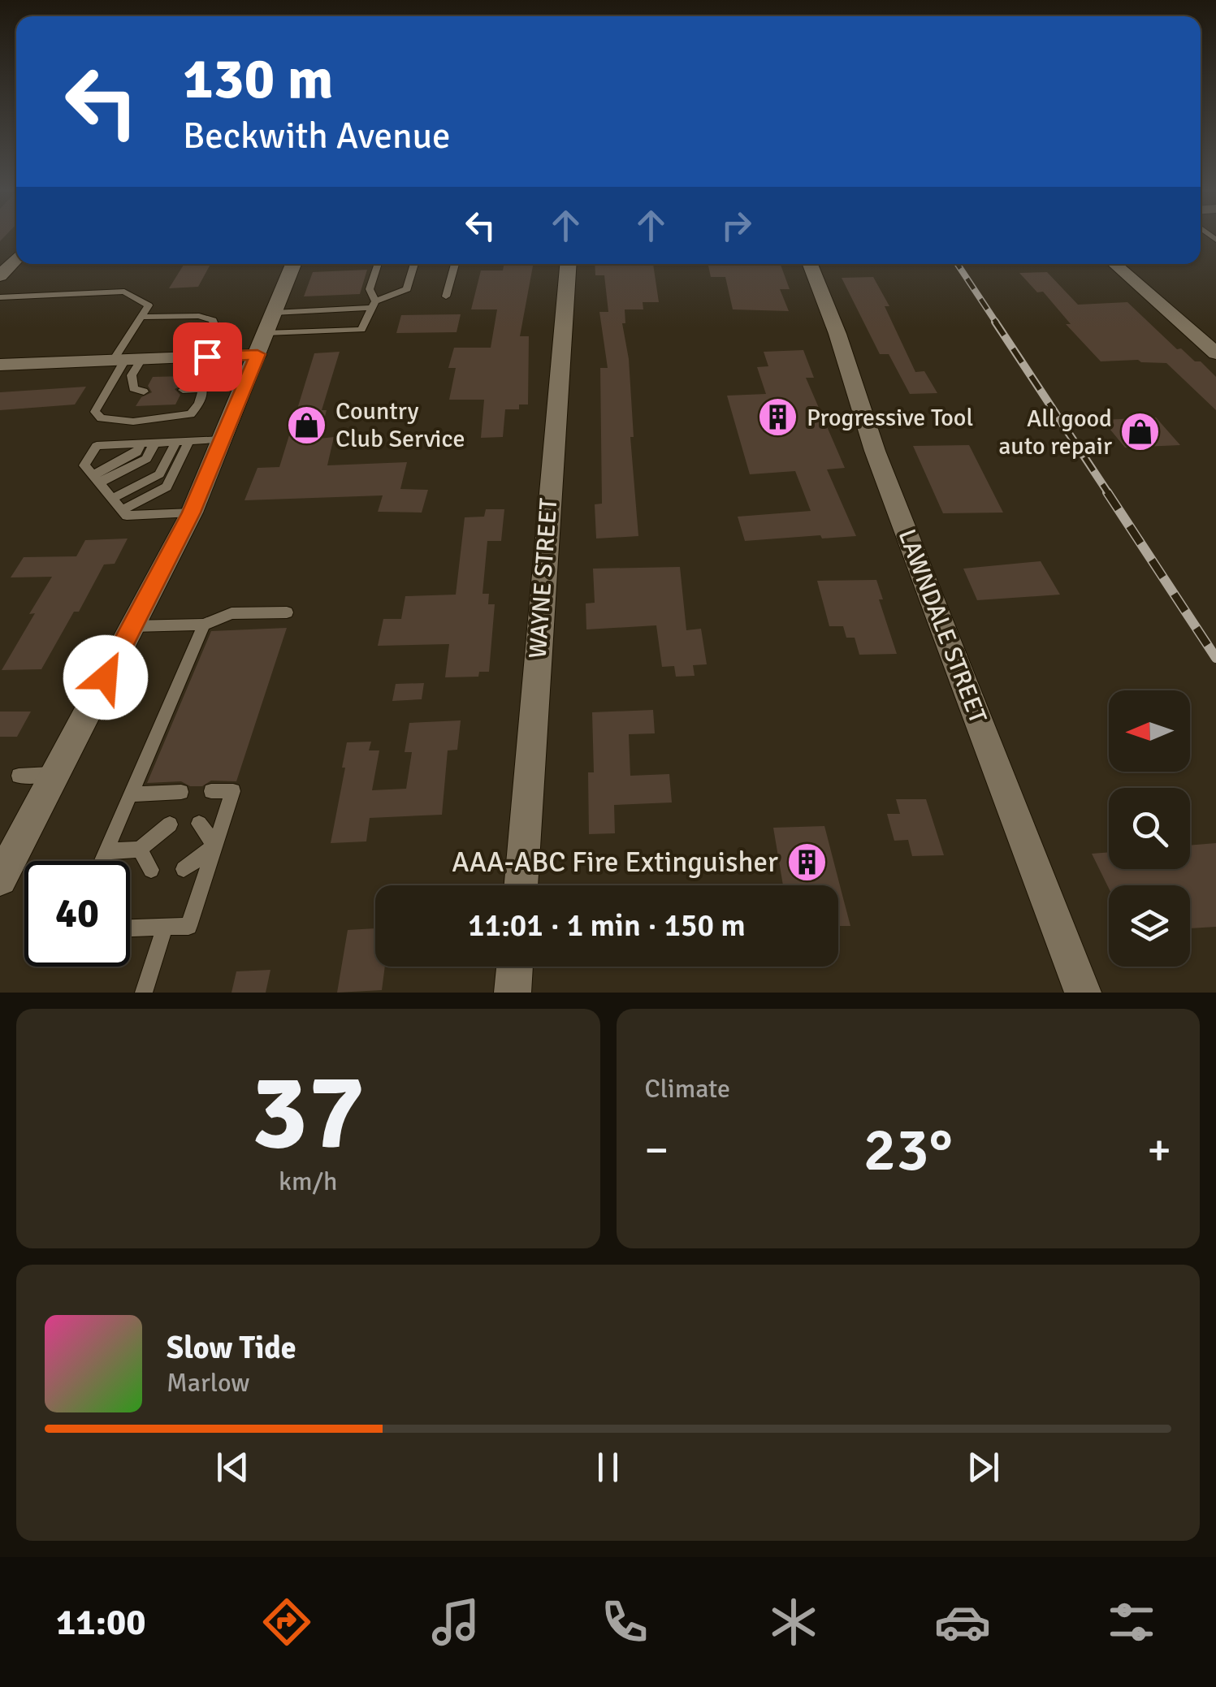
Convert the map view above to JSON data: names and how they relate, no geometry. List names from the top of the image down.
{
  "streets": {
    "street": ["WAYNE STREET", "LAWNDALE STREET"]
  },
  "places": {
    "building": ["Progressive Tool", "AAA-ABC Fire Extinguisher"],
    "shop": ["Country Club Service", "All good auto repair"]
  },
  "north": "left",
  "page": {
    "turn": ["130 m", "Beckwith Avenue"],
    "limit": "40",
    "trip": "11:01 · 1 min · 150 m",
    "tile": [
      ["37", "km/h"],
      "Climate"
    ],
    "heat": ["−", "23°", "+"],
    "song": ["Slow Tide", "Marlow"],
    "tabs": "11:00"
  }
}
